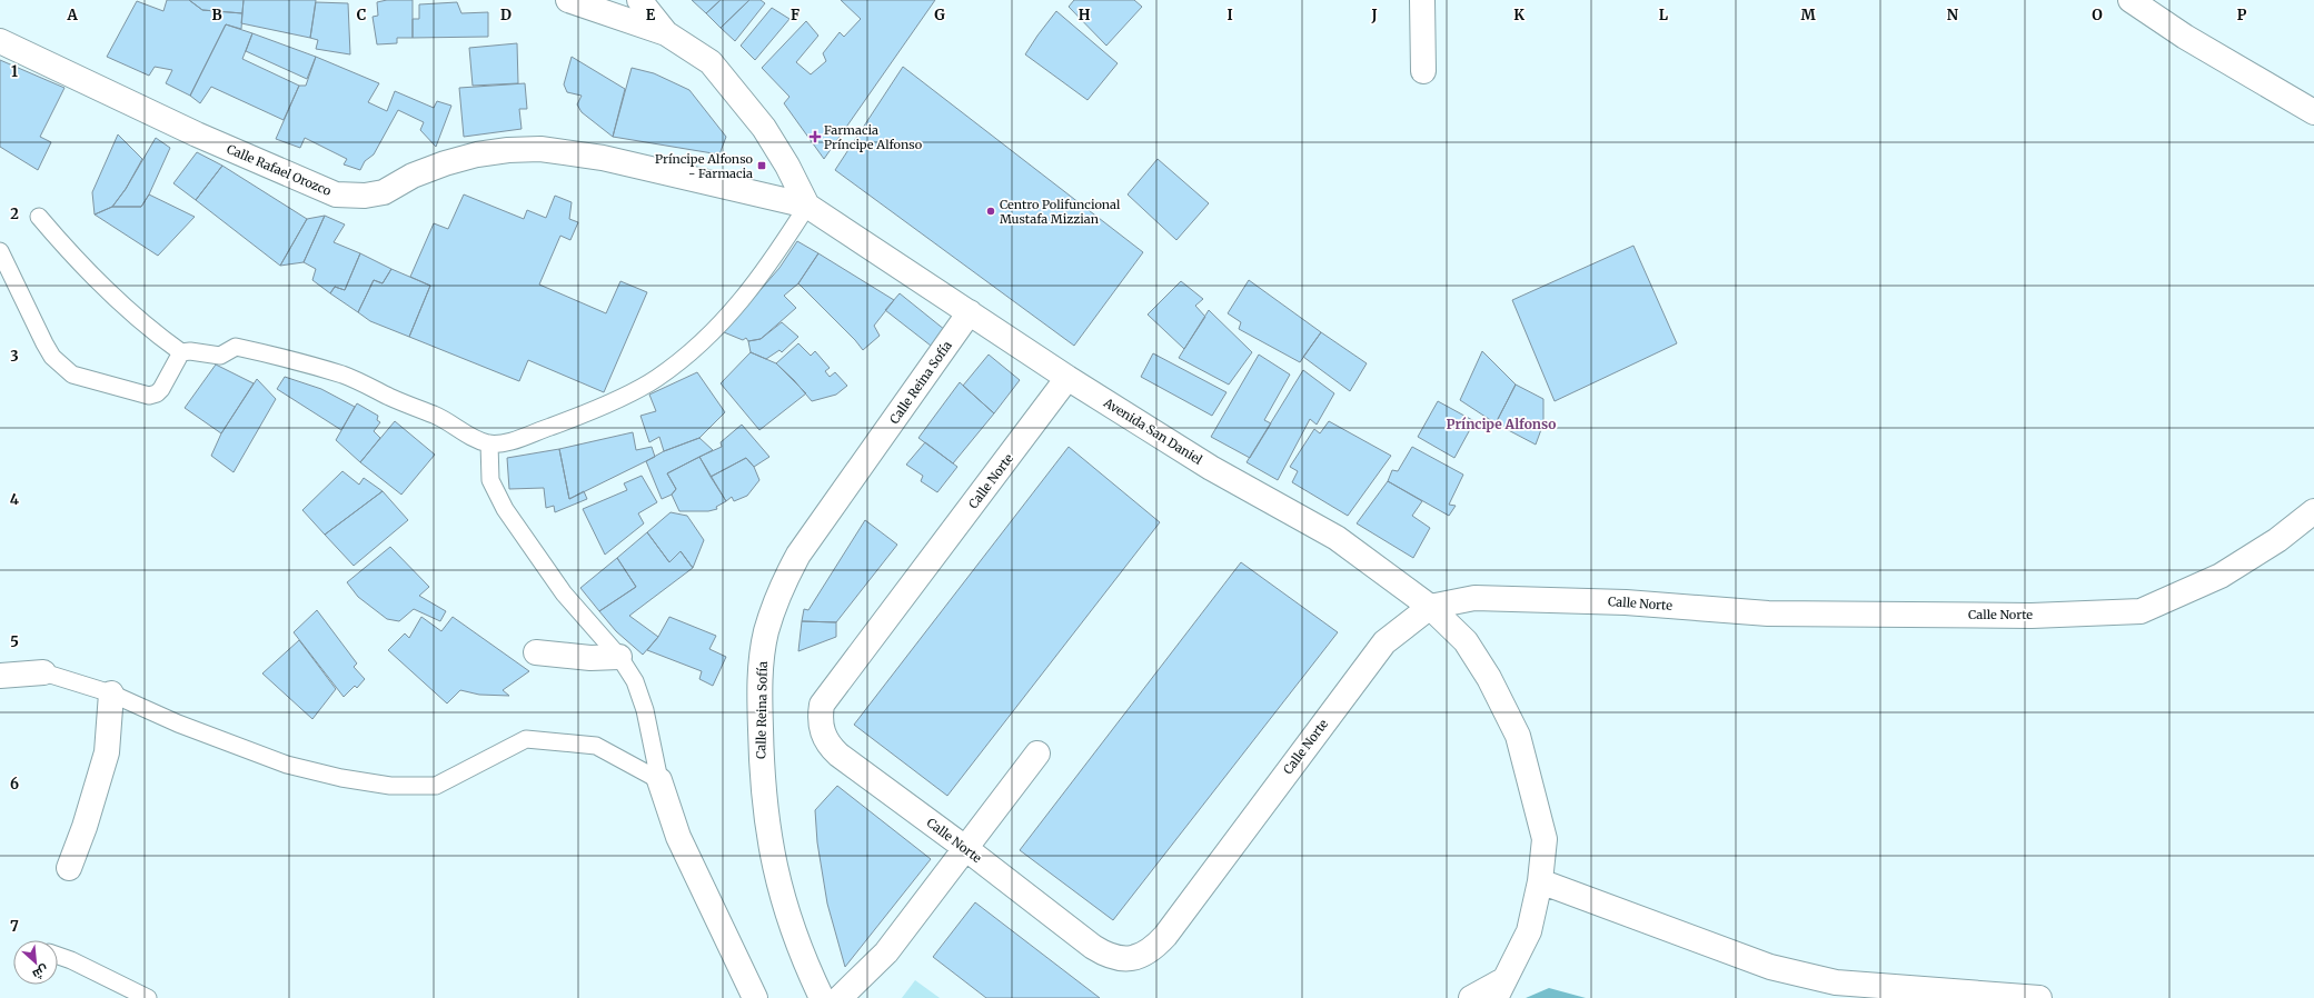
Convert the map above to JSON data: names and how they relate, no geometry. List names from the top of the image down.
{
  "streets": {
    "street": [
      "Calle Rafael Orozco",
      "Calle Reina Sofía",
      "Avenida San Daniel",
      "Calle Norte"
    ]
  },
  "crossings": [
    ["Calle Rafael Orozco", "Avenida San Daniel"],
    ["Calle Reina Sofía", "Avenida San Daniel"],
    ["Avenida San Daniel", "Calle Norte"]
  ],
  "districts": ["Príncipe Alfonso"],
  "places": {
    "health": ["Farmacia Príncipe Alfonso"],
    "transit": ["Príncipe Alfonso - Farmacia"],
    "other": ["Centro Polifuncional Mustafa Mizzian"]
  },
  "north": "bottom right",
  "grid": {
    "columns": [
      "A",
      "B",
      "C",
      "D",
      "E",
      "F",
      "G",
      "H",
      "I",
      "J",
      "K",
      "L",
      "M",
      "N",
      "O",
      "P"
    ],
    "rows": [
      "1",
      "2",
      "3",
      "4",
      "5",
      "6",
      "7"
    ]
  }
}
